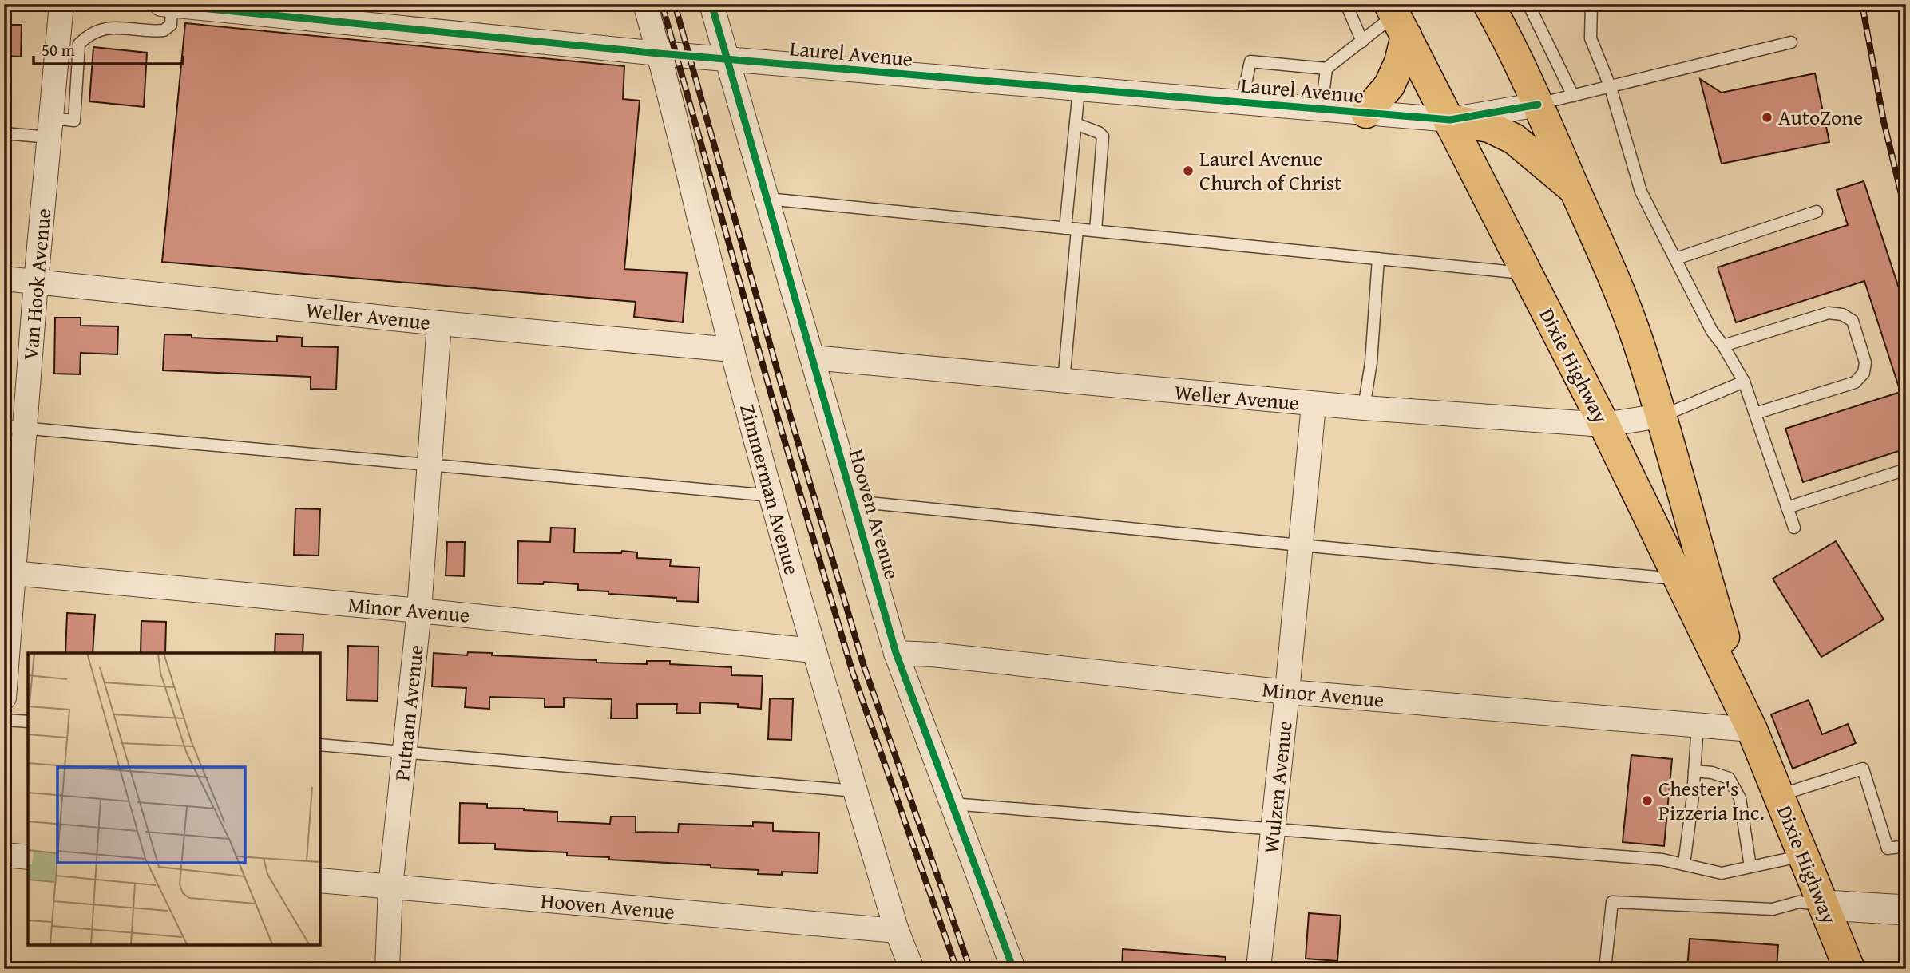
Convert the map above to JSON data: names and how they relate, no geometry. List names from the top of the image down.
{
  "streets": {
    "main road": ["Dixie Highway"],
    "street": [
      "Laurel Avenue",
      "Van Hook Avenue",
      "Weller Avenue",
      "Zimmerman Avenue",
      "Hooven Avenue",
      "Minor Avenue",
      "Putnam Avenue",
      "Wulzen Avenue"
    ]
  },
  "crossings": [
    ["Laurel Avenue", "Dixie Highway"],
    ["Laurel Avenue", "Zimmerman Avenue"],
    ["Laurel Avenue", "Hooven Avenue"],
    ["Van Hook Avenue", "Weller Avenue"],
    ["Van Hook Avenue", "Minor Avenue"],
    ["Weller Avenue", "Dixie Highway"],
    ["Weller Avenue", "Zimmerman Avenue"],
    ["Weller Avenue", "Hooven Avenue"],
    ["Weller Avenue", "Putnam Avenue"],
    ["Weller Avenue", "Wulzen Avenue"],
    ["Dixie Highway", "Minor Avenue"],
    ["Zimmerman Avenue", "Hooven Avenue"],
    ["Zimmerman Avenue", "Minor Avenue"],
    ["Hooven Avenue", "Minor Avenue"],
    ["Hooven Avenue", "Putnam Avenue"],
    ["Minor Avenue", "Putnam Avenue"],
    ["Minor Avenue", "Wulzen Avenue"]
  ],
  "places": ["AutoZone", "Laurel Avenue Church of Christ", "Chester's Pizzeria Inc."],
  "scale_bar": "50 m"
}
